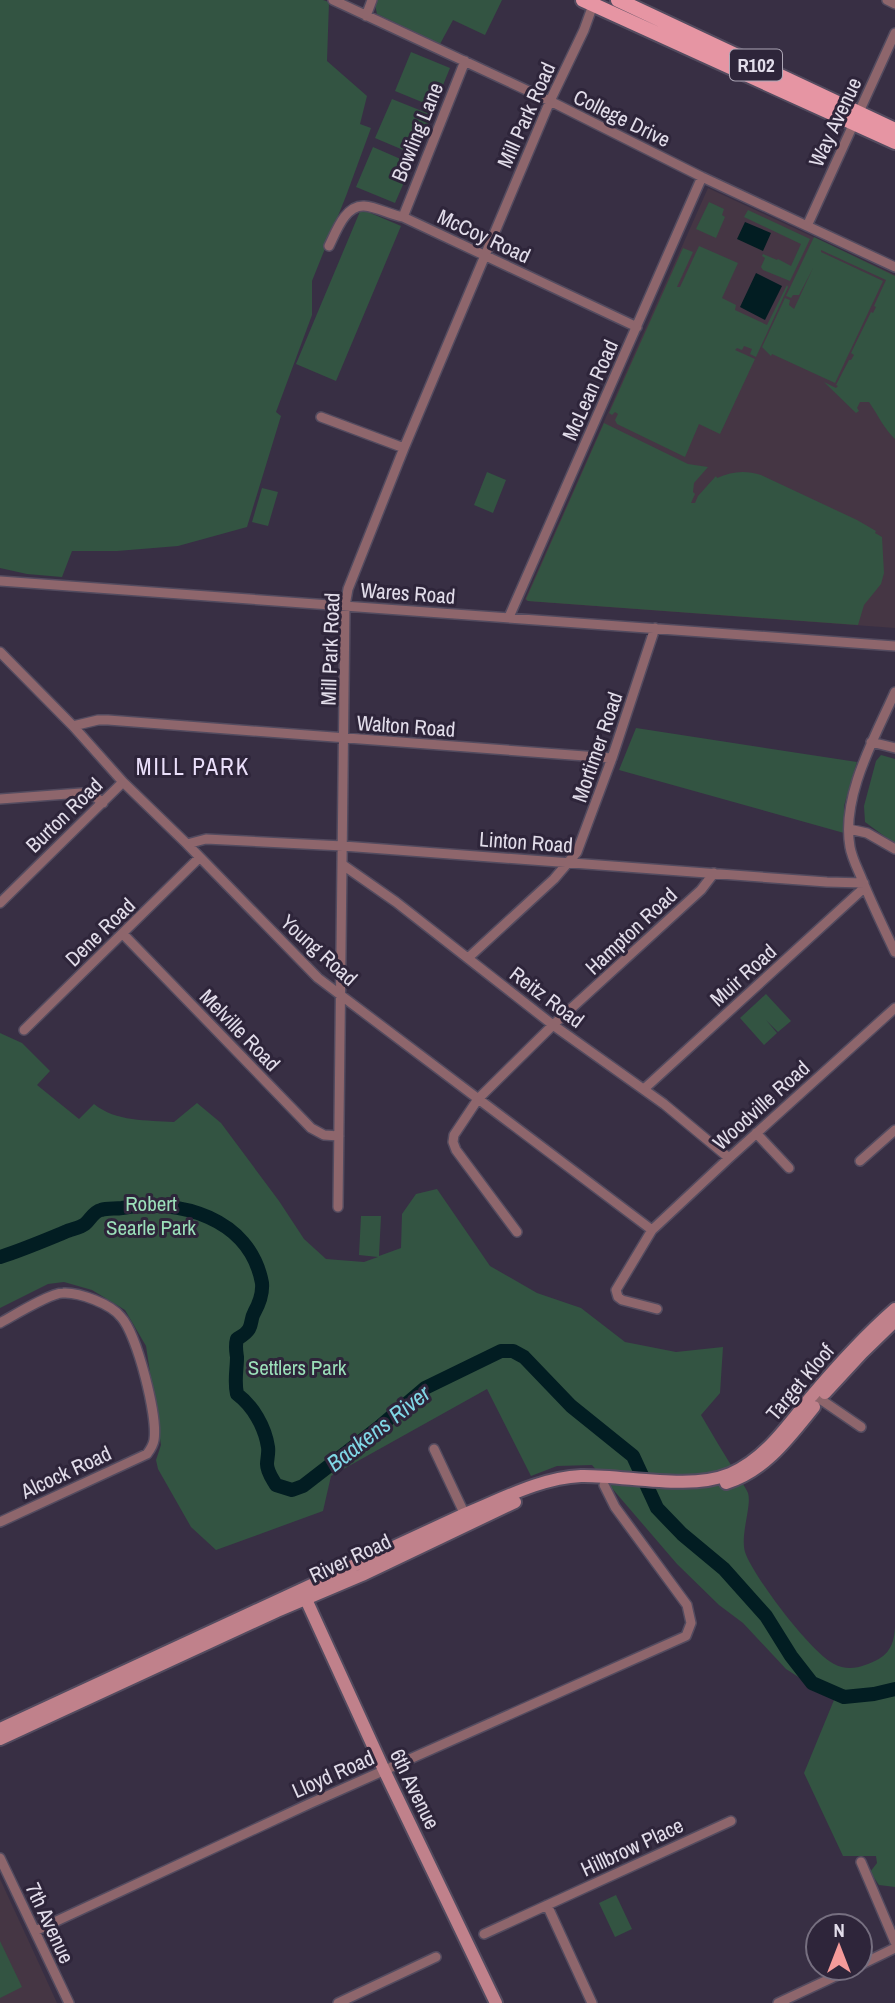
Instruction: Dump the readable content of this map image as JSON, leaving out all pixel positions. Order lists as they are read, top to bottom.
{
  "streets": {
    "main road": [
      "R102",
      "Target Kloof",
      "River Road",
      "6th Avenue"
    ],
    "street": [
      "Mill Park Road",
      "College Drive",
      "Way Avenue",
      "Bowling Lane",
      "McCoy Road",
      "McLean Road",
      "Wares Road",
      "Walton Road",
      "Mortimer Road",
      "Burton Road",
      "Linton Road",
      "Hampton Road",
      "Dene Road",
      "Young Road",
      "Muir Road",
      "Reitz Road",
      "Melville Road",
      "Woodville Road",
      "Alcock Road",
      "Lloyd Road",
      "Hillbrow Place",
      "7th Avenue"
    ]
  },
  "crossings": [
    ["R102", "Mill Park Road"],
    ["R102", "Way Avenue"],
    ["Mill Park Road", "College Drive"],
    ["Mill Park Road", "McCoy Road"],
    ["Mill Park Road", "Wares Road"],
    ["Mill Park Road", "Walton Road"],
    ["Mill Park Road", "Linton Road"],
    ["Mill Park Road", "Young Road"],
    ["Mill Park Road", "Reitz Road"],
    ["Mill Park Road", "Melville Road"],
    ["College Drive", "Way Avenue"],
    ["College Drive", "Bowling Lane"],
    ["College Drive", "McLean Road"],
    ["Bowling Lane", "McCoy Road"],
    ["McCoy Road", "McLean Road"],
    ["McLean Road", "Wares Road"],
    ["Wares Road", "Mortimer Road"],
    ["Walton Road", "Mortimer Road"],
    ["Walton Road", "Young Road"],
    ["Mortimer Road", "Linton Road"],
    ["Mortimer Road", "Reitz Road"],
    ["Burton Road", "Young Road"],
    ["Linton Road", "Hampton Road"],
    ["Linton Road", "Young Road"],
    ["Linton Road", "Muir Road"],
    ["Hampton Road", "Young Road"],
    ["Hampton Road", "Reitz Road"],
    ["Dene Road", "Young Road"],
    ["Dene Road", "Melville Road"],
    ["Young Road", "Woodville Road"],
    ["Muir Road", "Reitz Road"],
    ["Reitz Road", "Woodville Road"],
    ["Target Kloof", "River Road"],
    ["River Road", "Lloyd Road"],
    ["River Road", "6th Avenue"],
    ["Lloyd Road", "6th Avenue"],
    ["Lloyd Road", "7th Avenue"]
  ],
  "districts": ["MILL PARK"],
  "water": ["Baakens River"],
  "parks": ["Robert Searle Park", "Settlers Park"],
  "north": "top"
}
